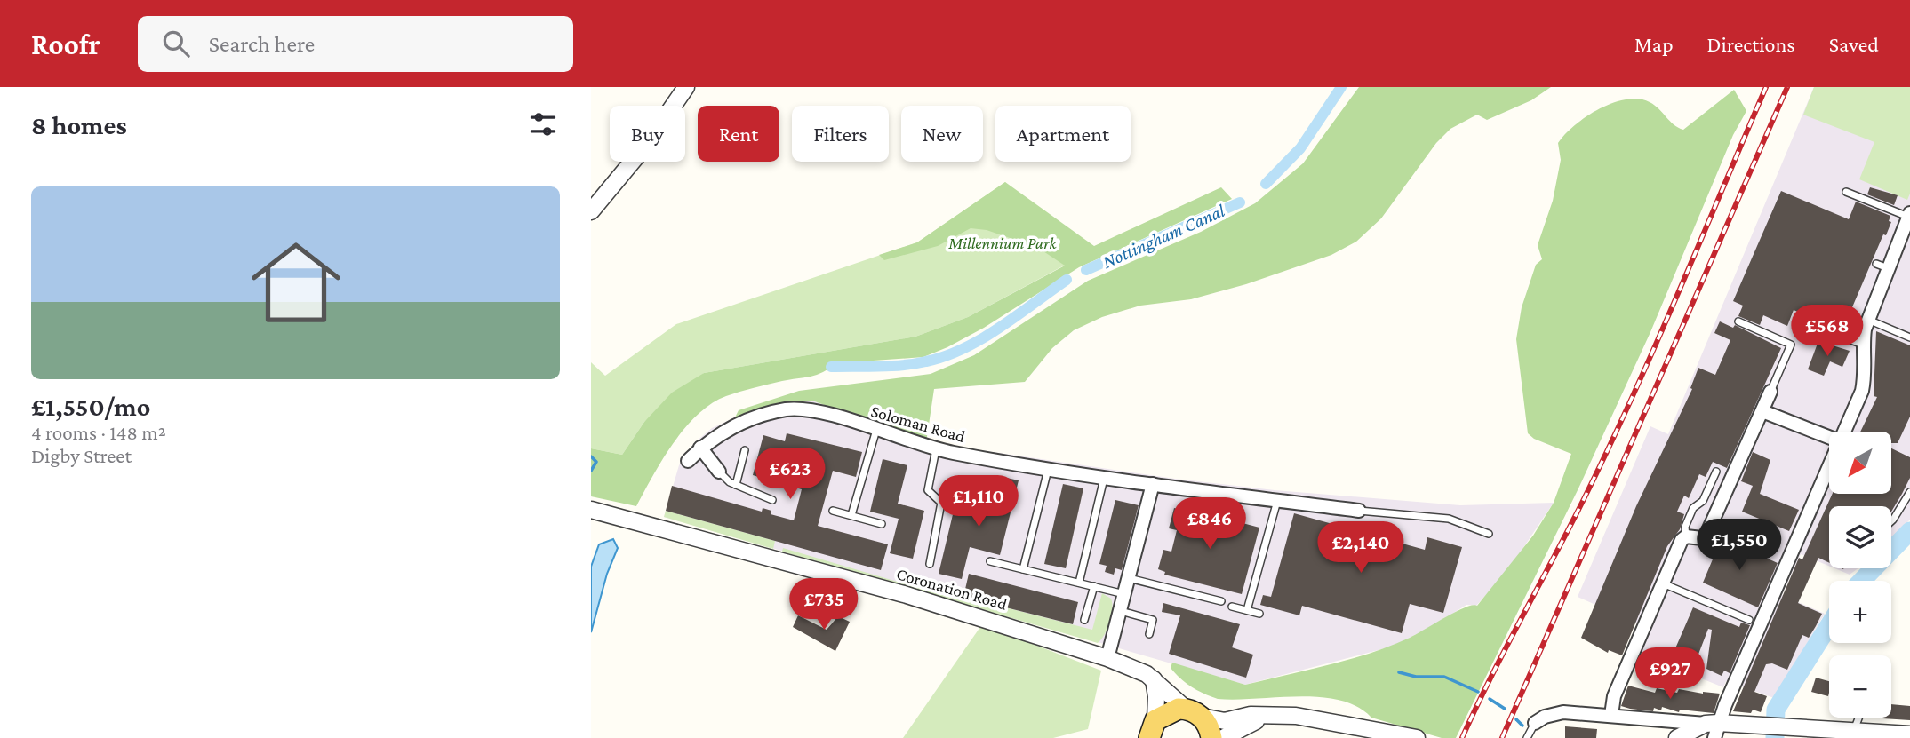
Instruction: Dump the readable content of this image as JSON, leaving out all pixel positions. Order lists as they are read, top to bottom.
{
  "streets": {
    "street": ["Soloman Road", "Coronation Road"]
  },
  "water": ["Nottingham Canal"],
  "parks": ["Millennium Park"],
  "north": "bottom left",
  "page": {
    "header": "Roofr",
    "search": "Search here",
    "nav": ["Map", "Directions", "Saved"],
    "heading": "8 homes",
    "chip": [
      "Buy",
      "Rent",
      "Filters",
      "New",
      "Apartment"
    ],
    "list": [
      {
        "name": "£1,550/mo",
        "note": "4 rooms · 148 m² · Digby Street"
      }
    ],
    "price": [
      "£568",
      "£623",
      "£1,110",
      "£846",
      "£1,550",
      "£2,140",
      "£735",
      "£927"
    ],
    "map_buttons": ["+", "−"]
  }
}
